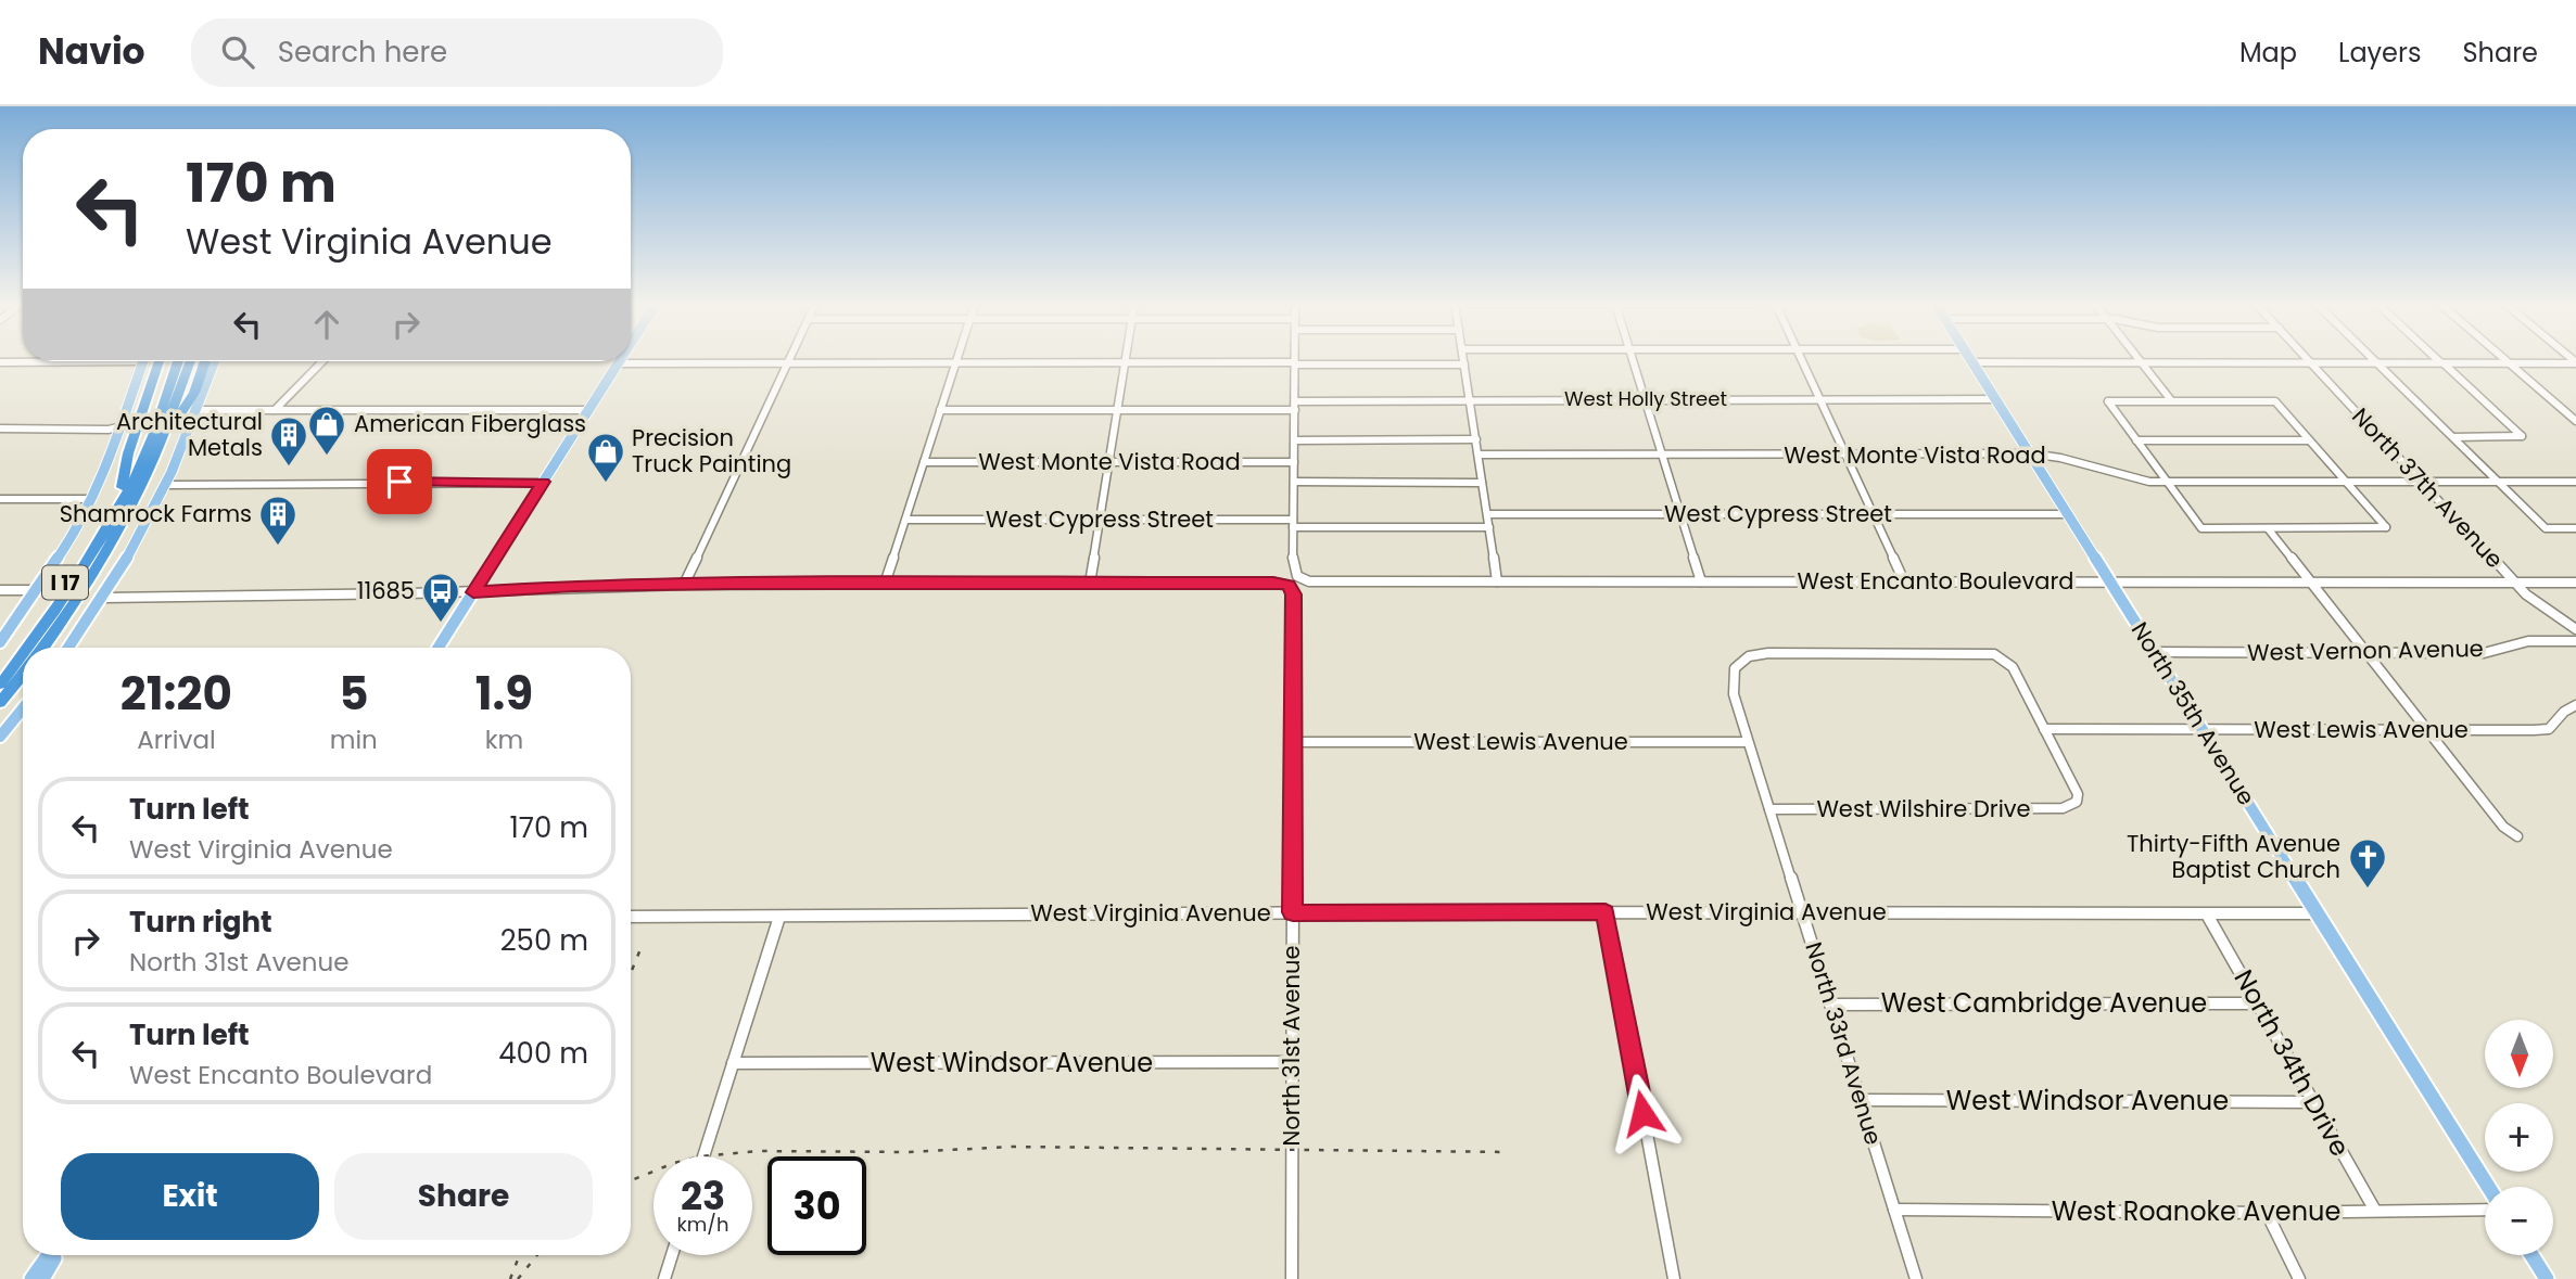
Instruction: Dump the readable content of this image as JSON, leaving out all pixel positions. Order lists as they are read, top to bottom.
{
  "streets": {
    "highway": ["I 17"],
    "main road": ["North 35th Avenue"],
    "street": [
      "West Holly Street",
      "West Monte Vista Road",
      "North 37th Avenue",
      "West Cypress Street",
      "West Encanto Boulevard",
      "West Vernon Avenue",
      "West Lewis Avenue",
      "West Wilshire Drive",
      "West Virginia Avenue",
      "West Cambridge Avenue",
      "North 33rd Avenue",
      "North 31st Avenue",
      "West Windsor Avenue",
      "North 34th Drive",
      "West Roanoke Avenue"
    ]
  },
  "crossings": [
    ["West Holly Street", "North 35th Avenue"],
    ["West Monte Vista Road", "North 37th Avenue"],
    ["West Monte Vista Road", "North 35th Avenue"],
    ["North 37th Avenue", "West Encanto Boulevard"],
    ["West Cypress Street", "West Encanto Boulevard"],
    ["West Cypress Street", "North 35th Avenue"],
    ["West Encanto Boulevard", "North 35th Avenue"],
    ["West Vernon Avenue", "North 35th Avenue"],
    ["North 35th Avenue", "West Lewis Avenue"],
    ["North 35th Avenue", "West Virginia Avenue"],
    ["West Lewis Avenue", "West Wilshire Drive"],
    ["West Lewis Avenue", "North 33rd Avenue"],
    ["West Lewis Avenue", "North 31st Avenue"],
    ["West Wilshire Drive", "North 33rd Avenue"],
    ["West Virginia Avenue", "North 33rd Avenue"],
    ["West Virginia Avenue", "North 31st Avenue"],
    ["West Virginia Avenue", "North 34th Drive"],
    ["West Cambridge Avenue", "North 33rd Avenue"],
    ["West Cambridge Avenue", "North 34th Drive"],
    ["North 33rd Avenue", "West Windsor Avenue"],
    ["North 33rd Avenue", "West Roanoke Avenue"],
    ["North 31st Avenue", "West Windsor Avenue"],
    ["West Windsor Avenue", "North 34th Drive"],
    ["North 34th Drive", "West Roanoke Avenue"]
  ],
  "places": {
    "shop": ["American Fiberglass", "Precision Truck Painting"],
    "building": ["Architectural Metals", "Shamrock Farms"],
    "bus stop": ["11685"],
    "church": ["Thirty-Fifth Avenue Baptist Church"]
  },
  "north": "bottom",
  "page": {
    "header": "Navio",
    "search": "Search here",
    "nav": ["Map", "Layers", "Share"],
    "turn": ["170 m", "West Virginia Avenue"],
    "eta": [
      "21:20",
      "Arrival",
      "5",
      "min",
      "1.9",
      "km"
    ],
    "list": [
      {
        "name": "Turn left",
        "note": "West Virginia Avenue",
        "value": "170 m"
      },
      {
        "name": "Turn right",
        "note": "North 31st Avenue",
        "value": "250 m"
      },
      {
        "name": "Turn left",
        "note": "West Encanto Boulevard",
        "value": "400 m"
      }
    ],
    "map_buttons": ["+", "−"],
    "buttons": ["Exit", "Share"],
    "speed": "23 km/h",
    "limit": "30"
  }
}
